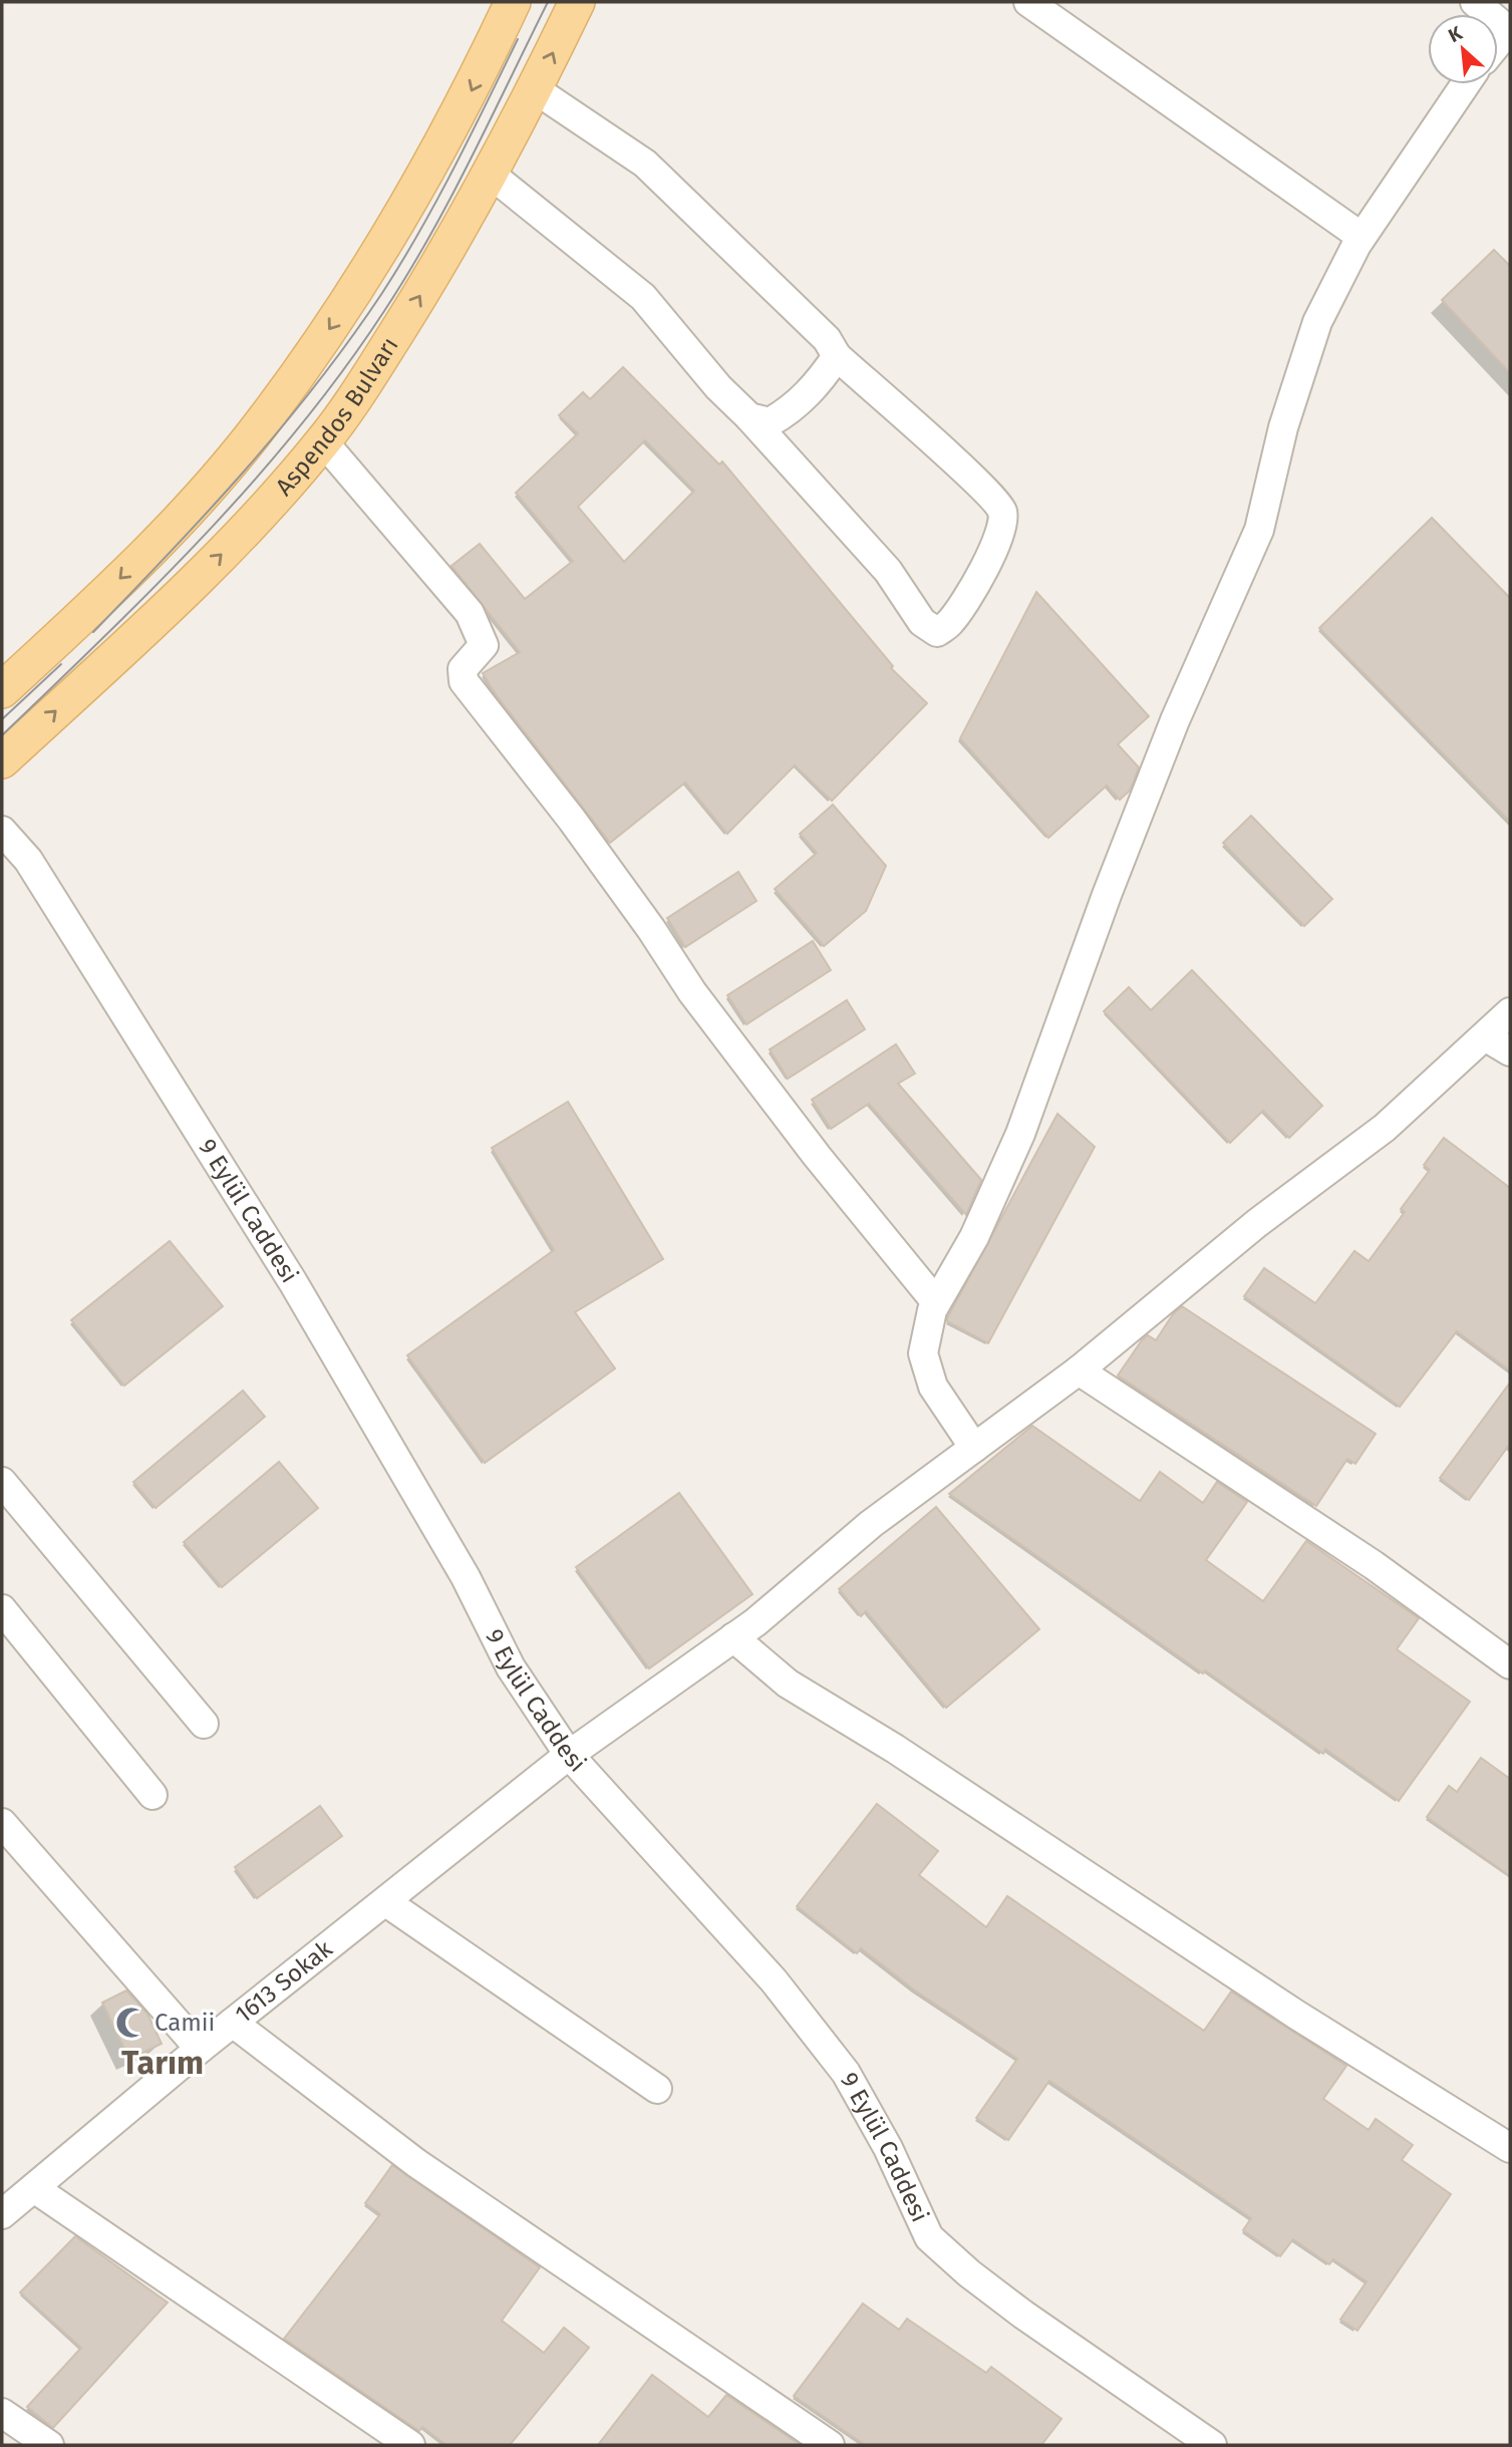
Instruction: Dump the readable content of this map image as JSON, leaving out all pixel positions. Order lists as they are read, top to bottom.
{
  "streets": {
    "main road": ["Aspendos Bulvarı"],
    "street": ["9 Eylül Caddesi", "1613 Sokak"]
  },
  "crossings": [
    ["9 Eylül Caddesi", "1613 Sokak"]
  ],
  "districts": ["Tarım"],
  "places": {
    "mosque": ["Camii"]
  },
  "north": "top left"
}
